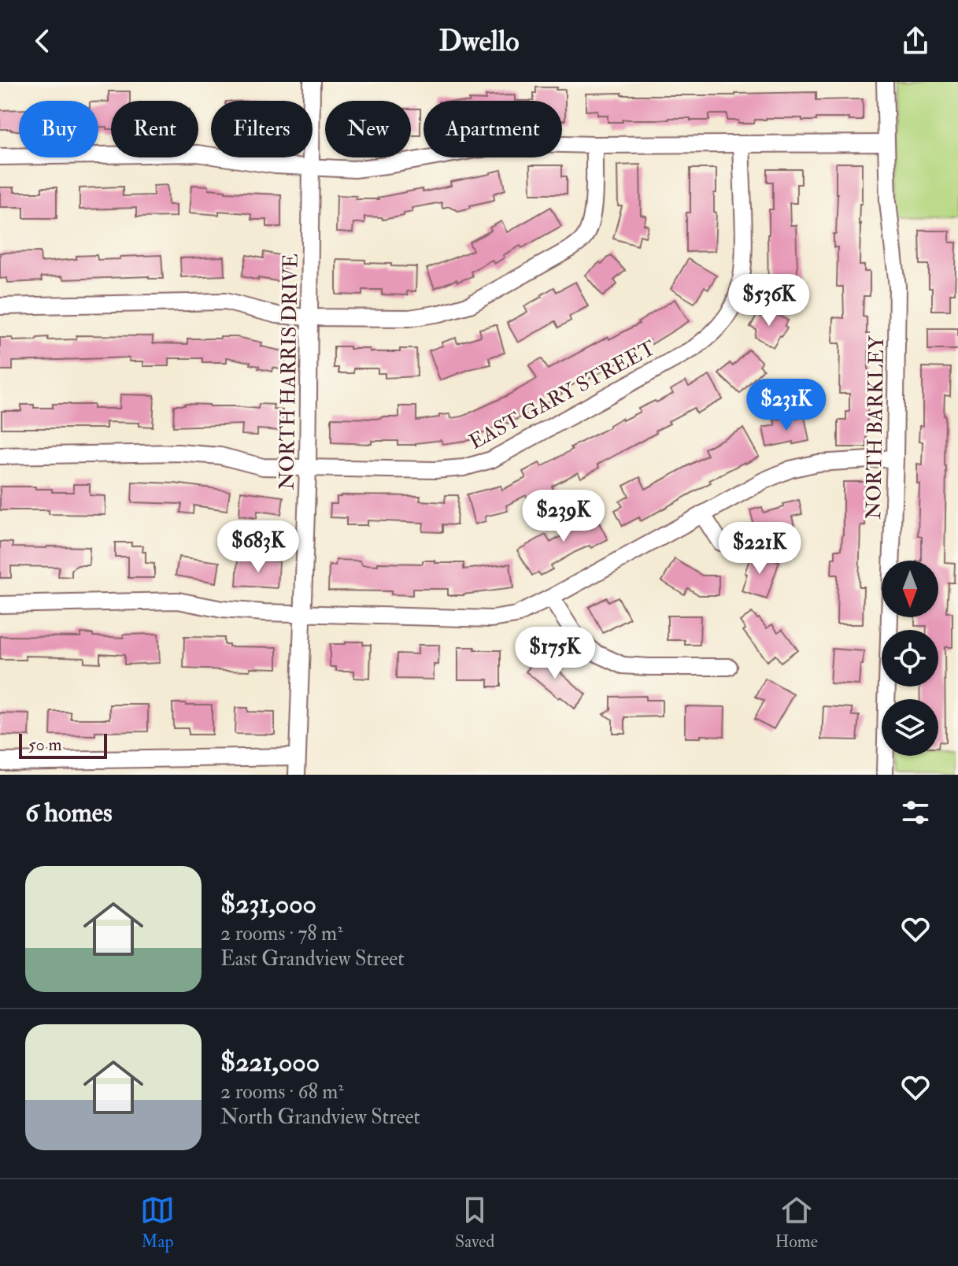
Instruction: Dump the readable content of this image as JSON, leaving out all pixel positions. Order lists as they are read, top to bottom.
{
  "streets": {
    "street": ["NORTH HARRIS DRIVE", "EAST GARY STREET", "NORTH BARKLEY"]
  },
  "crossings": [
    ["NORTH HARRIS DRIVE", "EAST GARY STREET"]
  ],
  "scale_bar": "50 m",
  "north": "bottom",
  "page": {
    "header": "Dwello",
    "chip": [
      "Buy",
      "Rent",
      "Filters",
      "New",
      "Apartment"
    ],
    "price": [
      "$536K",
      "$231K",
      "$239K",
      "$683K",
      "$221K",
      "$175K"
    ],
    "scale": "50 m",
    "heading": "6 homes",
    "list": [
      {
        "name": "$231,000",
        "note": "2 rooms · 78 m² · East Grandview Street"
      },
      {
        "name": "$221,000",
        "note": "2 rooms · 68 m² · North Grandview Street"
      }
    ],
    "tabs": ["Map", "Saved", "Home"]
  }
}
